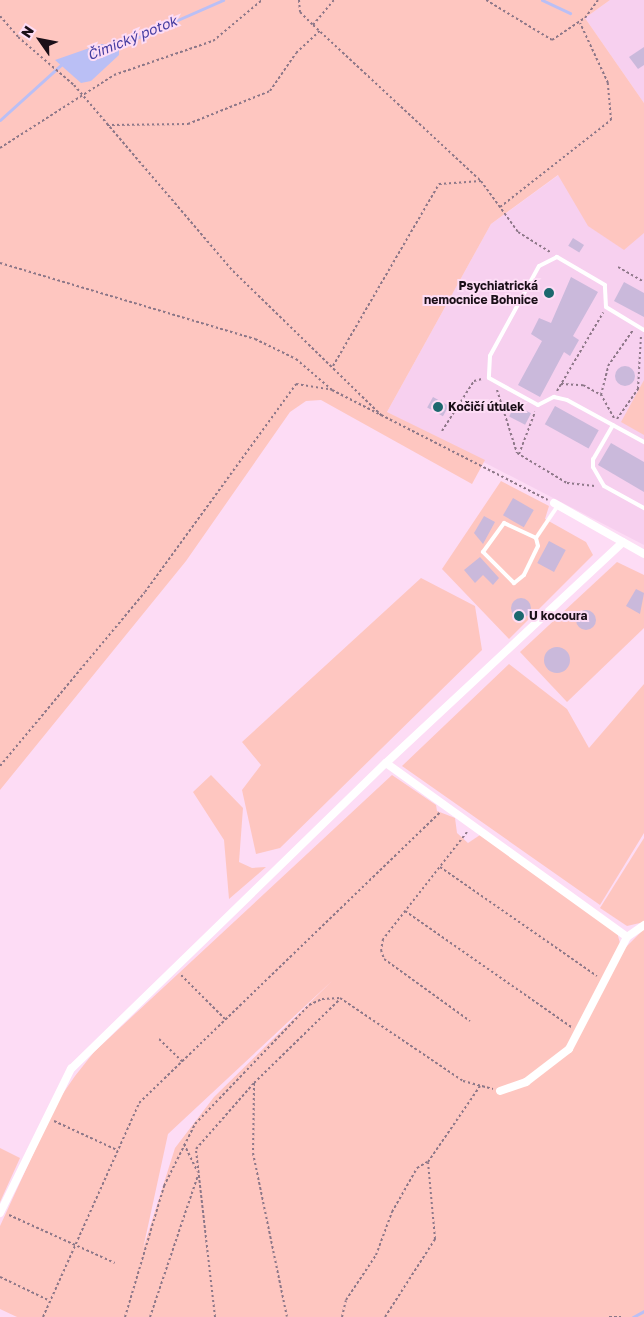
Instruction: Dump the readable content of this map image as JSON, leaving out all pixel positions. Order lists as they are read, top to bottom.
{
  "water": ["Čimický potok"],
  "places": ["Psychiatrická nemocnice Bohnice", "Kočičí útulek", "U kocoura"],
  "north": "top left"
}
